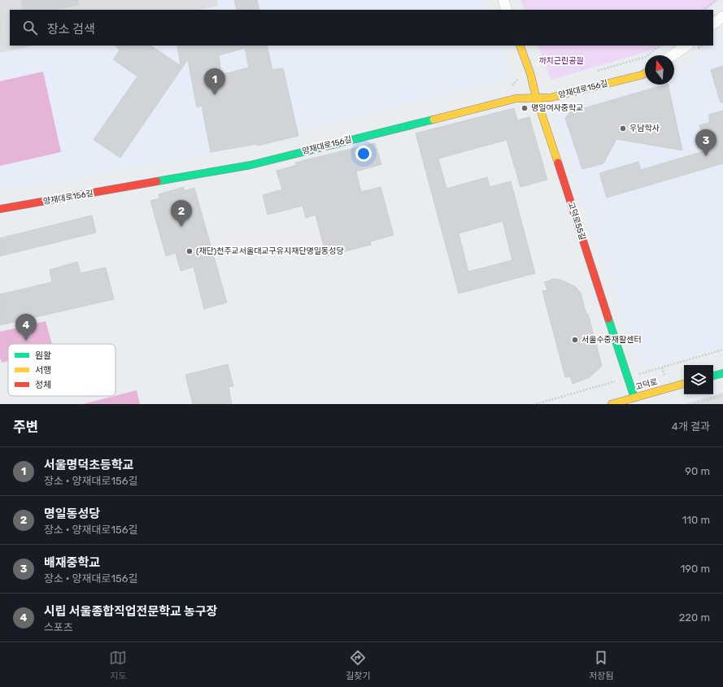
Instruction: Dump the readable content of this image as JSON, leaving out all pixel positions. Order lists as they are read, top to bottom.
{
  "streets": {
    "street": ["양재대로156길", "고덕로55길", "고덕로"]
  },
  "crossings": [
    ["양재대로156길", "고덕로55길"],
    ["고덕로55길", "고덕로"]
  ],
  "parks": ["까치근린공원"],
  "places": [
    "명일여자중학교",
    "우남학사",
    "(재단)천주교서울대교구유지재단명일동성당",
    "서울수중재활센터"
  ],
  "legend": ["원활", "서행", "정체"],
  "north": "top",
  "page": {
    "search": "장소 검색",
    "pins": [
      "1",
      "3",
      "2",
      "4"
    ],
    "heading": ["주변", "4개 결과"],
    "list": [
      {
        "mark": "1",
        "name": "서울명덕초등학교",
        "note": "장소 · 양재대로156길",
        "value": "90 m"
      },
      {
        "mark": "2",
        "name": "명일동성당",
        "note": "장소 · 양재대로156길",
        "value": "110 m"
      },
      {
        "mark": "3",
        "name": "배재중학교",
        "note": "장소 · 양재대로156길",
        "value": "190 m"
      },
      {
        "mark": "4",
        "name": "시립 서울종합직업전문학교 농구장",
        "note": "스포츠",
        "value": "220 m"
      }
    ],
    "nav": ["지도", "길찾기", "저장됨"]
  }
}
